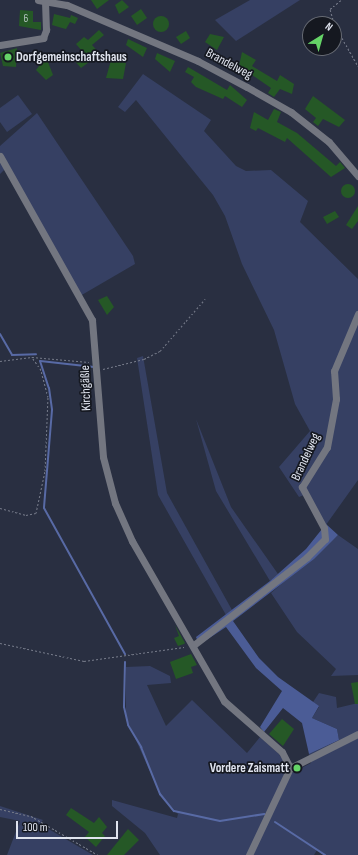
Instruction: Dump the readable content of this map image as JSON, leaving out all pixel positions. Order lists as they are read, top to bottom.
{
  "streets": {
    "street": ["Brandelweg", "Kirchgäßle"]
  },
  "crossings": [
    ["Brandelweg", "Kirchgäßle"]
  ],
  "places": ["Dorfgemeinschaftshaus", "Vordere Zaismatt"],
  "house_numbers": ["6"],
  "scale_bar": "100 m",
  "north": "top right"
}
